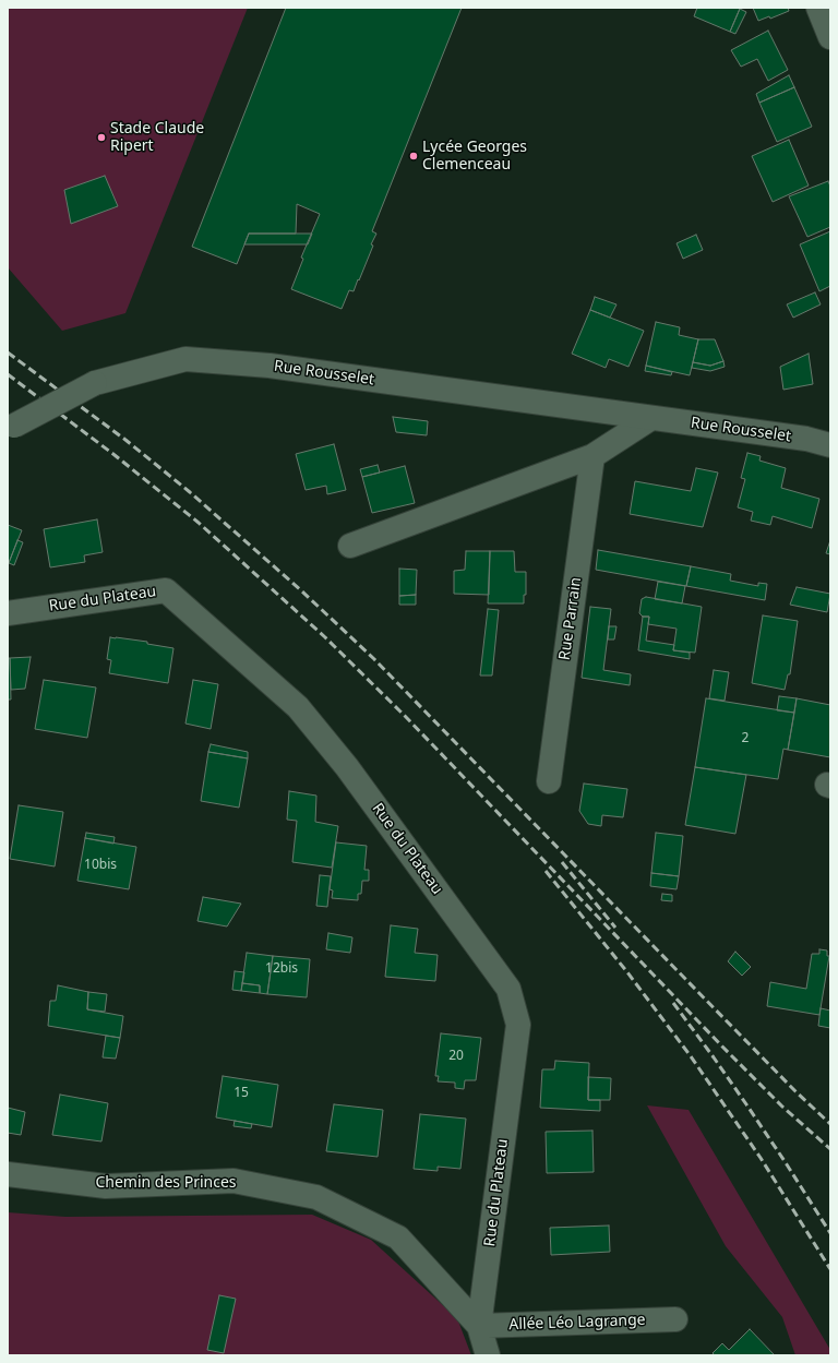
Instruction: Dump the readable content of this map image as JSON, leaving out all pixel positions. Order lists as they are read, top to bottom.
{
  "streets": {
    "street": [
      "Rue Rousselet",
      "Rue du Plateau",
      "Rue Parrain",
      "Chemin des Princes",
      "Allée Léo Lagrange"
    ]
  },
  "crossings": [
    ["Rue du Plateau", "Chemin des Princes"],
    ["Rue du Plateau", "Allée Léo Lagrange"],
    ["Chemin des Princes", "Allée Léo Lagrange"]
  ],
  "places": ["Stade Claude Ripert", "Lycée Georges Clemenceau"],
  "house_numbers": [
    "2",
    "10bis",
    "12bis",
    "20",
    "15"
  ]
}
